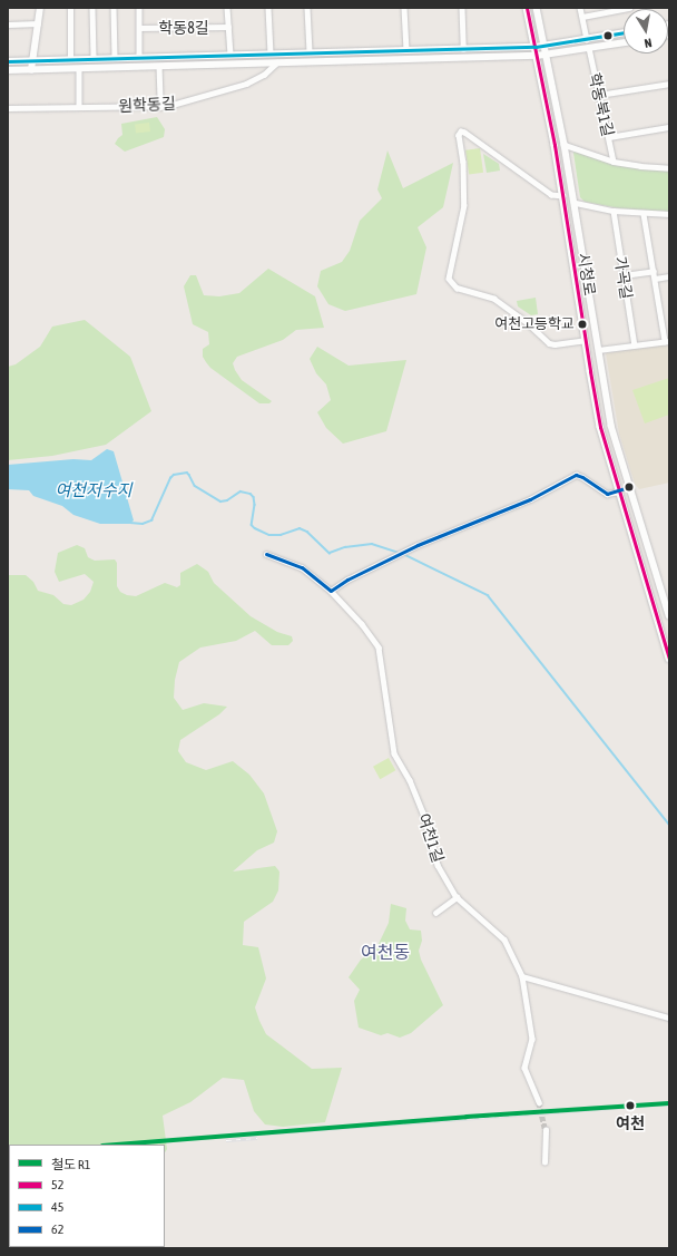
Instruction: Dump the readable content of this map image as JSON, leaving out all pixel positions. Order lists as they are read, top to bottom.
{
  "streets": {
    "street": [
      "학동8길",
      "원학동길",
      "학동북1길",
      "시청로",
      "가곡길",
      "여천1길"
    ]
  },
  "crossings": [
    ["시청로", "가곡길"]
  ],
  "districts": ["여천동"],
  "water": ["여천저수지"],
  "places": ["여천고등학교", "여천"],
  "lines": [
    "transit line 52",
    "transit line 45",
    "transit line 62",
    "rail line R1"
  ],
  "legend": [
    "철도 R1",
    "52",
    "45",
    "62"
  ],
  "north": "bottom"
}
